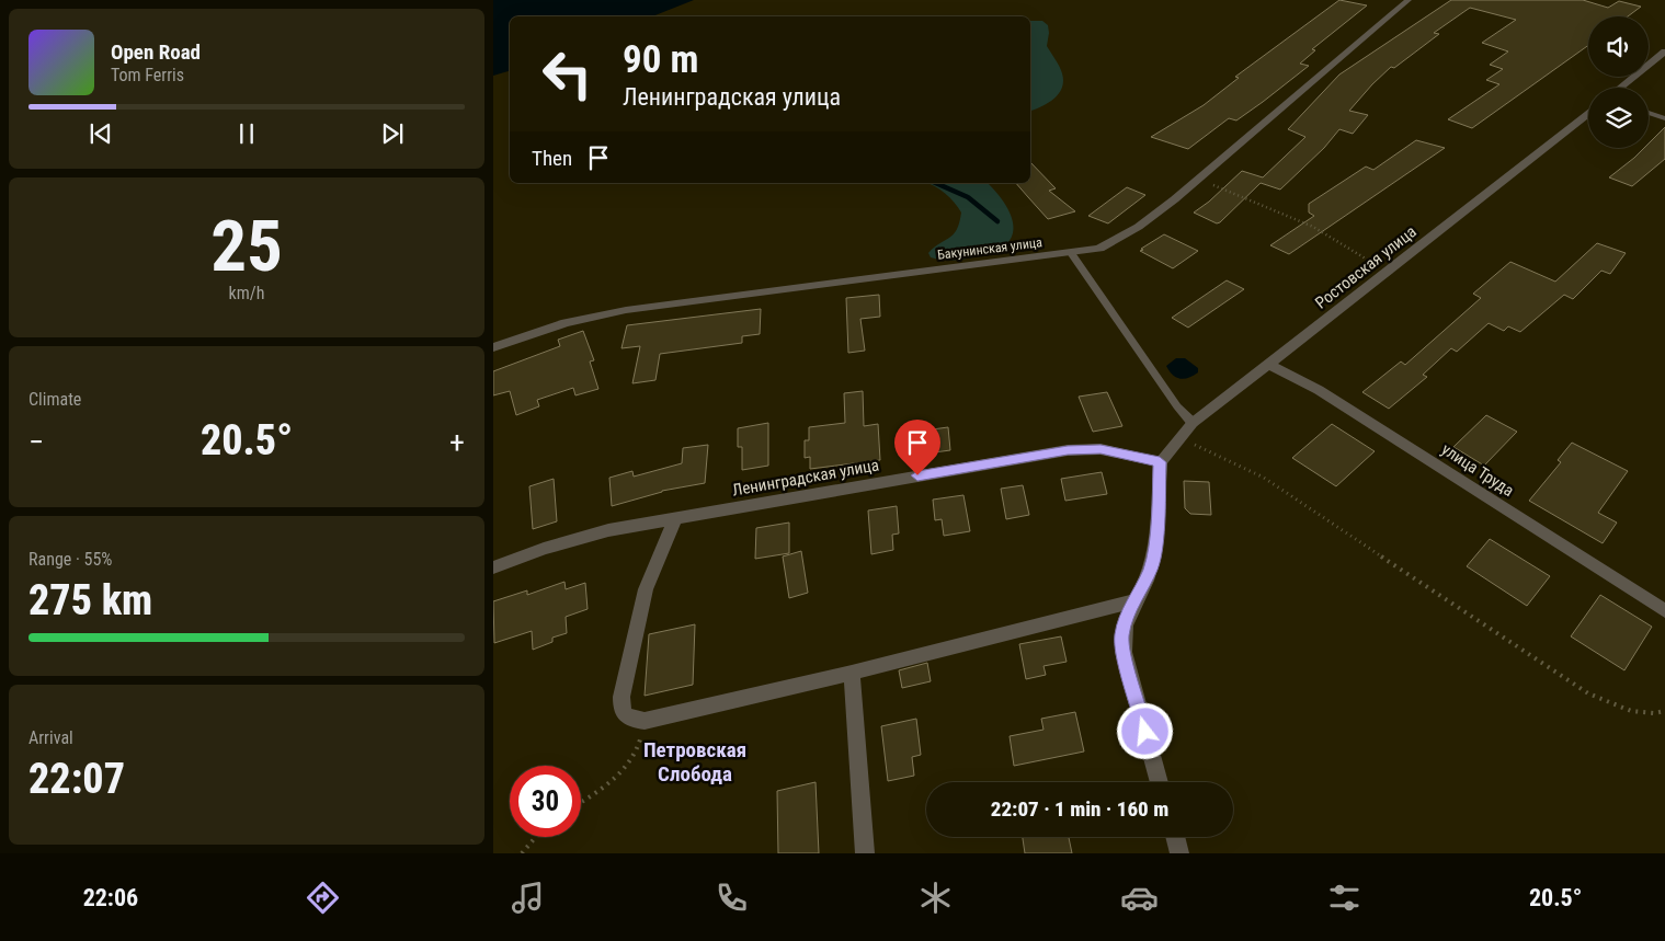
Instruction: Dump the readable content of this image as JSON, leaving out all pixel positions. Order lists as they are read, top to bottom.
{
  "streets": {
    "street": [
      "Бакунинская улица",
      "Ростовская улица",
      "улица Труда",
      "Ленинградская улица"
    ]
  },
  "crossings": [
    ["Ростовская улица", "улица Труда"],
    ["Ростовская улица", "Ленинградская улица"]
  ],
  "districts": ["Петровская Слобода"],
  "page": {
    "turn": ["90 m", "Ленинградская улица"],
    "song": ["Open Road", "Tom Ferris"],
    "then": "Then",
    "tile": [
      ["25", "km/h"],
      "Climate",
      ["Range · 55%", "275 km"],
      ["Arrival", "22:07"]
    ],
    "heat": ["−", "20.5°", "+"],
    "limit": "30",
    "trip": "22:07 · 1 min · 160 m",
    "tabs": ["22:06", "20.5°"]
  }
}
